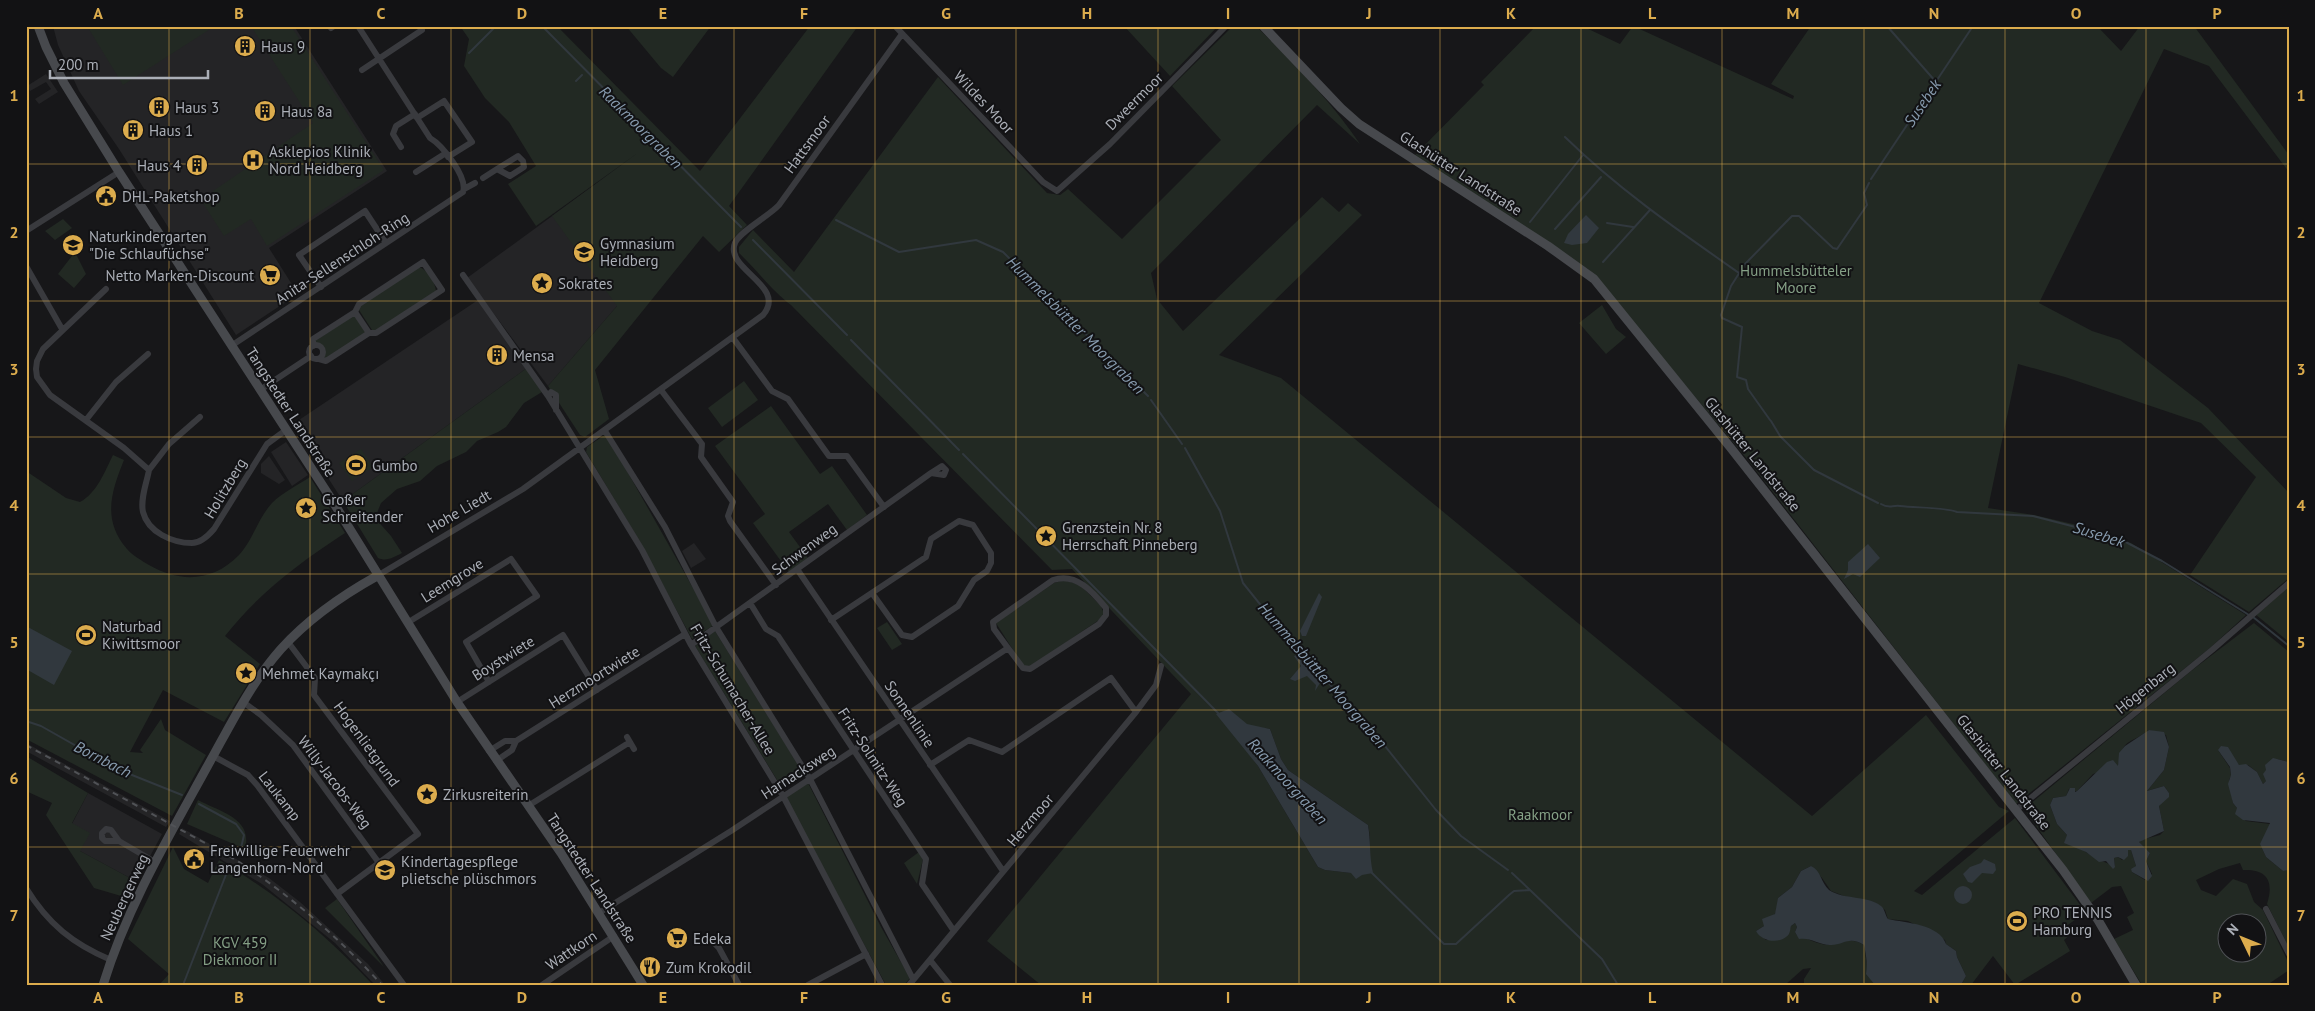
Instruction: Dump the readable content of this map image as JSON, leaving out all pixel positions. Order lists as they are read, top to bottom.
{
  "streets": {
    "street": [
      "Dweermoor",
      "Wildes Moor",
      "Hattsmoor",
      "Glashütter Landstraße",
      "Anita-Sellenschloh-Ring",
      "Tangstedter Landstraße",
      "Holitzberg",
      "Hohe Liedt",
      "Schwenweg",
      "Leemgrove",
      "Boystwiete",
      "Herzmoortwiete",
      "Högenbarg",
      "Fritz-Schumacher-Allee",
      "Sonnenlinie",
      "Hogenlietgrund",
      "Fritz-Solmitz-Weg",
      "Harnacksweg",
      "Willy-Jacobs-Weg",
      "Laukamp",
      "Herzmoor",
      "Neubergerweg",
      "Wattkorn"
    ]
  },
  "crossings": [
    ["Dweermoor", "Wildes Moor"],
    ["Wildes Moor", "Hattsmoor"],
    ["Hattsmoor", "Hohe Liedt"],
    ["Glashütter Landstraße", "Högenbarg"],
    ["Anita-Sellenschloh-Ring", "Tangstedter Landstraße"],
    ["Tangstedter Landstraße", "Holitzberg"],
    ["Tangstedter Landstraße", "Hohe Liedt"],
    ["Tangstedter Landstraße", "Leemgrove"],
    ["Tangstedter Landstraße", "Boystwiete"],
    ["Tangstedter Landstraße", "Herzmoortwiete"],
    ["Tangstedter Landstraße", "Harnacksweg"],
    ["Tangstedter Landstraße", "Wattkorn"],
    ["Hohe Liedt", "Fritz-Schumacher-Allee"],
    ["Hohe Liedt", "Hogenlietgrund"],
    ["Hohe Liedt", "Willy-Jacobs-Weg"],
    ["Hohe Liedt", "Laukamp"],
    ["Hohe Liedt", "Neubergerweg"],
    ["Schwenweg", "Fritz-Schumacher-Allee"],
    ["Schwenweg", "Sonnenlinie"],
    ["Schwenweg", "Fritz-Solmitz-Weg"],
    ["Leemgrove", "Boystwiete"],
    ["Boystwiete", "Herzmoortwiete"],
    ["Herzmoortwiete", "Fritz-Schumacher-Allee"],
    ["Fritz-Schumacher-Allee", "Harnacksweg"],
    ["Fritz-Schumacher-Allee", "Herzmoor"],
    ["Sonnenlinie", "Harnacksweg"],
    ["Sonnenlinie", "Herzmoor"],
    ["Hogenlietgrund", "Willy-Jacobs-Weg"],
    ["Fritz-Solmitz-Weg", "Harnacksweg"],
    ["Fritz-Solmitz-Weg", "Herzmoor"]
  ],
  "water": [
    "Susebek",
    "Raakmoorgraben",
    "Hummelsbüttler Moorgraben",
    "Bornbach"
  ],
  "parks": ["Hummelsbütteler Moore", "Raakmoor", "KGV 459 Diekmoor II"],
  "places": {
    "building": [
      "Haus 9",
      "Haus 3",
      "Haus 8a",
      "Haus 1",
      "Haus 4",
      "Mensa"
    ],
    "hospital": ["Asklepios Klinik Nord Heidberg"],
    "public building": ["DHL-Paketshop", "Freiwillige Feuerwehr Langenhorn-Nord"],
    "school or university": ["Naturkindergarten \"Die Schlaufüchse\"", "Gymnasium Heidberg", "Kindertagespflege plietsche plüschmors"],
    "supermarket": ["Netto Marken-Discount", "Edeka"],
    "place": [
      "Sokrates",
      "Großer Schreitender",
      "Grenzstein Nr. 8 Herrschaft Pinneberg",
      "Mehmet Kaymakçı",
      "Zirkusreiterin"
    ],
    "sports": ["Gumbo", "Naturbad Kiwittsmoor", "PRO TENNIS Hamburg"],
    "restaurant": ["Zum Krokodil"]
  },
  "scale_bar": "200 m",
  "north": "top left",
  "grid": {
    "columns": [
      "A",
      "B",
      "C",
      "D",
      "E",
      "F",
      "G",
      "H",
      "I",
      "J",
      "K",
      "L",
      "M",
      "N",
      "O",
      "P"
    ],
    "rows": [
      "1",
      "2",
      "3",
      "4",
      "5",
      "6",
      "7"
    ]
  }
}
